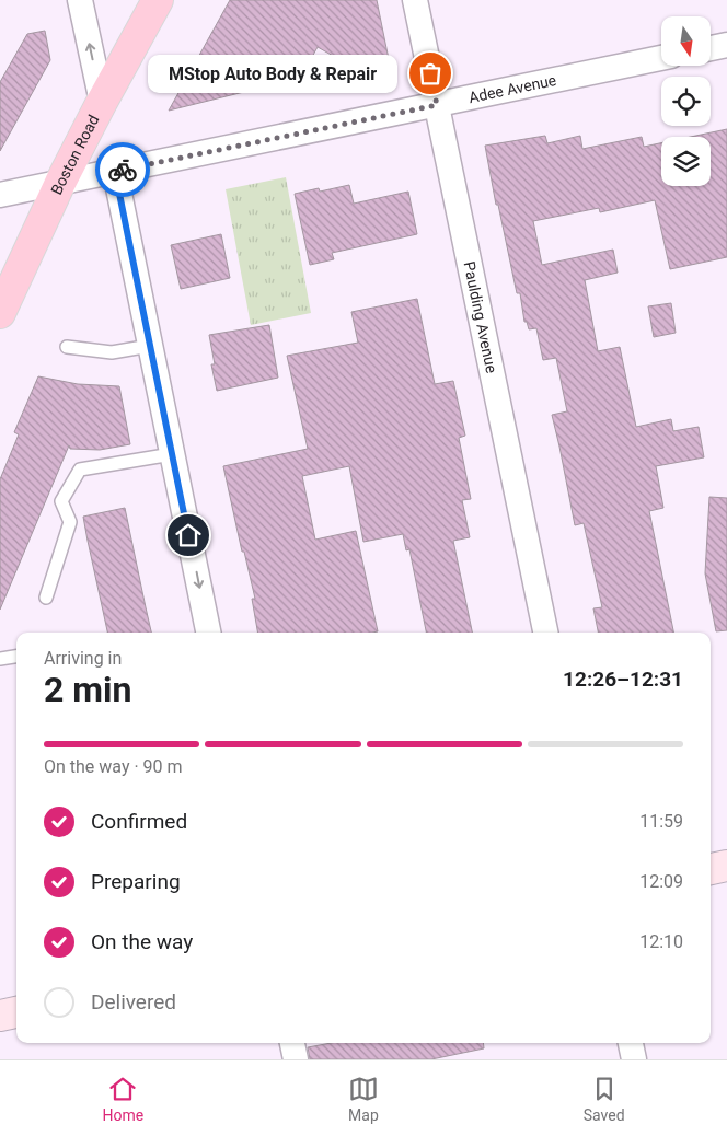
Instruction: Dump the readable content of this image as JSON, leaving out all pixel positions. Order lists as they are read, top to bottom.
{
  "streets": {
    "main road": ["Boston Road"],
    "street": ["Adee Avenue", "Paulding Avenue"]
  },
  "crossings": [
    ["Adee Avenue", "Boston Road"],
    ["Adee Avenue", "Paulding Avenue"]
  ],
  "places": ["MStop Auto Body & Repair"],
  "north": "bottom",
  "page": {
    "bubble": "MStop Auto Body & Repair",
    "heading": ["2 min", "Arriving in", "12:26–12:31"],
    "bar": "On the way · 90 m",
    "list": [
      ["Confirmed", "11:59"],
      ["Preparing", "12:09"],
      ["On the way", "12:10"],
      "Delivered"
    ],
    "tabs": ["Home", "Map", "Saved"]
  }
}
